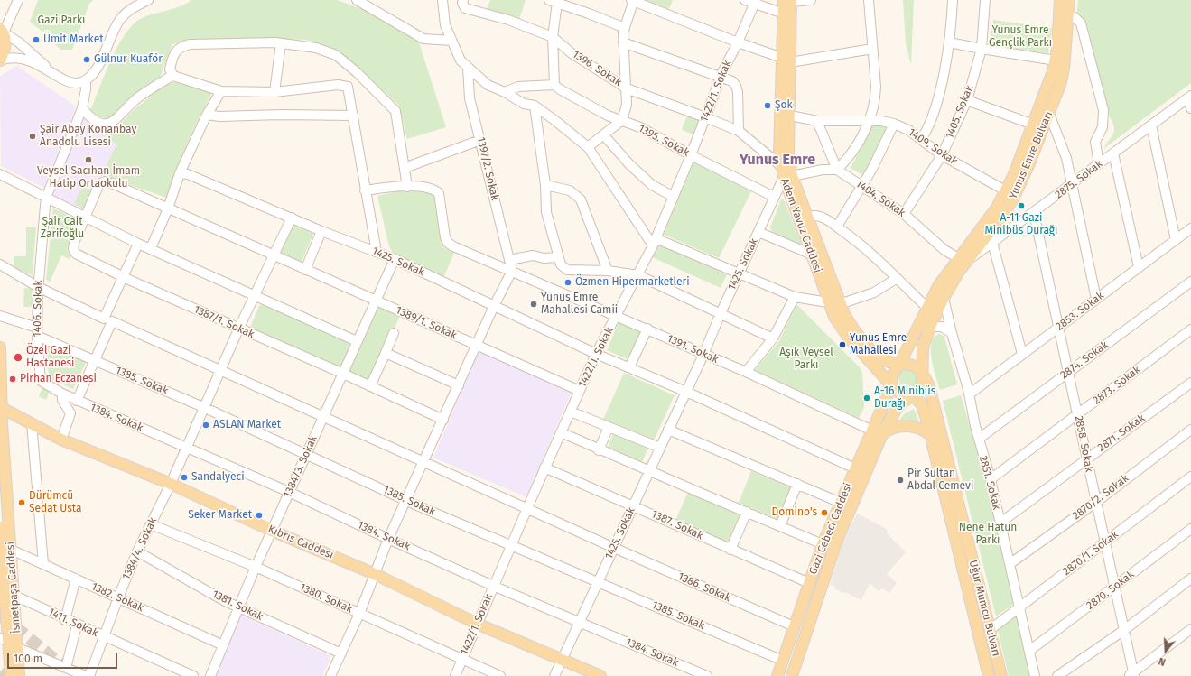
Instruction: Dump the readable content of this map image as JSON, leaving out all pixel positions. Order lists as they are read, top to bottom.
{
  "streets": {
    "main road": [
      "Yunus Emre Bulvarı",
      "Adem Yavuz Caddesi",
      "Gazi Cebeci Caddesi",
      "Kıbrıs Caddesi",
      "İsmetpaşa Caddesi",
      "Uğur Mumcu Bulvarı"
    ],
    "street": [
      "1396. Sokak",
      "1422/1. Sokak",
      "1405. Sokak",
      "1395. Sokak",
      "1409. Sokak",
      "1397/2. Sokak",
      "2875. Sokak",
      "1404. Sokak",
      "1425. Sokak",
      "1406. Sokak",
      "2853. Sokak",
      "1387/1. Sokak",
      "1389/1. Sokak",
      "1391. Sokak",
      "2874. Sokak",
      "1385. Sokak",
      "2873. Sokak",
      "1384. Sokak",
      "2871. Sokak",
      "2858. Sokak",
      "1384/3. Sokak",
      "2851. Sokak",
      "2870/2. Sokak",
      "1387. Sokak",
      "1384/4. Sokak",
      "2870/1. Sokak",
      "1386. Sokak",
      "2870. Sokak",
      "1382. Sokak",
      "1380. Sokak",
      "1381. Sokak",
      "1411. Sokak"
    ]
  },
  "crossings": [
    ["1396. Sokak", "1422/1. Sokak"],
    ["1396. Sokak", "Adem Yavuz Caddesi"],
    ["1422/1. Sokak", "1395. Sokak"],
    ["1422/1. Sokak", "1425. Sokak"],
    ["1422/1. Sokak", "1389/1. Sokak"],
    ["1422/1. Sokak", "1391. Sokak"],
    ["1422/1. Sokak", "1385. Sokak"],
    ["1422/1. Sokak", "1384. Sokak"],
    ["1422/1. Sokak", "1387. Sokak"],
    ["1422/1. Sokak", "Kıbrıs Caddesi"],
    ["1422/1. Sokak", "1386. Sokak"],
    ["1422/1. Sokak", "1380. Sokak"],
    ["1405. Sokak", "1409. Sokak"],
    ["1405. Sokak", "1404. Sokak"],
    ["1395. Sokak", "1425. Sokak"],
    ["1409. Sokak", "Yunus Emre Bulvarı"],
    ["1409. Sokak", "Adem Yavuz Caddesi"],
    ["Yunus Emre Bulvarı", "2875. Sokak"],
    ["Yunus Emre Bulvarı", "1404. Sokak"],
    ["Yunus Emre Bulvarı", "Adem Yavuz Caddesi"],
    ["Yunus Emre Bulvarı", "2851. Sokak"],
    ["Yunus Emre Bulvarı", "Gazi Cebeci Caddesi"],
    ["Yunus Emre Bulvarı", "Uğur Mumcu Bulvarı"],
    ["1397/2. Sokak", "1391. Sokak"],
    ["2875. Sokak", "2858. Sokak"],
    ["Adem Yavuz Caddesi", "1425. Sokak"],
    ["Adem Yavuz Caddesi", "Gazi Cebeci Caddesi"],
    ["Adem Yavuz Caddesi", "Uğur Mumcu Bulvarı"],
    ["1425. Sokak", "1391. Sokak"],
    ["1425. Sokak", "1385. Sokak"],
    ["1425. Sokak", "1384. Sokak"],
    ["1425. Sokak", "1384/3. Sokak"],
    ["1425. Sokak", "1387. Sokak"],
    ["1425. Sokak", "Gazi Cebeci Caddesi"],
    ["1425. Sokak", "Kıbrıs Caddesi"],
    ["1425. Sokak", "1384/4. Sokak"],
    ["1425. Sokak", "1386. Sokak"],
    ["1406. Sokak", "1385. Sokak"],
    ["1406. Sokak", "1384. Sokak"],
    ["1406. Sokak", "1386. Sokak"],
    ["2853. Sokak", "2858. Sokak"],
    ["2853. Sokak", "2851. Sokak"],
    ["1387/1. Sokak", "1389/1. Sokak"],
    ["1387/1. Sokak", "1384/3. Sokak"],
    ["1387/1. Sokak", "1384/4. Sokak"],
    ["1389/1. Sokak", "1384/3. Sokak"],
    ["1389/1. Sokak", "1384/4. Sokak"],
    ["1391. Sokak", "Gazi Cebeci Caddesi"],
    ["2874. Sokak", "2858. Sokak"],
    ["2874. Sokak", "2851. Sokak"],
    ["1385. Sokak", "1384/3. Sokak"],
    ["1385. Sokak", "Gazi Cebeci Caddesi"],
    ["1385. Sokak", "1384/4. Sokak"],
    ["2873. Sokak", "2858. Sokak"],
    ["2873. Sokak", "2851. Sokak"],
    ["1384. Sokak", "1384/3. Sokak"],
    ["1384. Sokak", "1384/4. Sokak"],
    ["2871. Sokak", "2858. Sokak"],
    ["2871. Sokak", "2851. Sokak"],
    ["2858. Sokak", "2870/2. Sokak"],
    ["2858. Sokak", "2870/1. Sokak"],
    ["2858. Sokak", "2870. Sokak"],
    ["1384/3. Sokak", "Kıbrıs Caddesi"],
    ["1384/3. Sokak", "1386. Sokak"],
    ["1384/3. Sokak", "1382. Sokak"],
    ["1384/3. Sokak", "1380. Sokak"],
    ["1384/3. Sokak", "1381. Sokak"],
    ["2851. Sokak", "2870/2. Sokak"],
    ["2851. Sokak", "2870/1. Sokak"],
    ["2851. Sokak", "2870. Sokak"],
    ["1387. Sokak", "Gazi Cebeci Caddesi"],
    ["Gazi Cebeci Caddesi", "1386. Sokak"],
    ["Gazi Cebeci Caddesi", "Uğur Mumcu Bulvarı"],
    ["Kıbrıs Caddesi", "1384/4. Sokak"],
    ["Kıbrıs Caddesi", "İsmetpaşa Caddesi"],
    ["1384/4. Sokak", "1386. Sokak"],
    ["1384/4. Sokak", "1382. Sokak"],
    ["1384/4. Sokak", "1380. Sokak"],
    ["1384/4. Sokak", "1381. Sokak"],
    ["1384/4. Sokak", "1411. Sokak"],
    ["2870/1. Sokak", "Uğur Mumcu Bulvarı"],
    ["İsmetpaşa Caddesi", "1382. Sokak"],
    ["İsmetpaşa Caddesi", "1411. Sokak"]
  ],
  "districts": ["Yunus Emre"],
  "parks": [
    "Gazi Parkı",
    "Yunus Emre Gençlik Parkı",
    "Şair Cait Zarifoğlu",
    "Aşık Veysel Parkı",
    "Nene Hatun Parkı"
  ],
  "places": [
    "Ümit Market",
    "Gülnur Kuaför",
    "Şok",
    "Şair Abay Konanbay Anadolu Lisesi",
    "Veysel Sacıhan İmam Hatip Ortaokulu",
    "A-11 Gazi Minibüs Durağı",
    "Özmen Hipermarketleri",
    "Yunus Emre Mahallesi Camii",
    "Yunus Emre Mahallesi",
    "Özel Gazi Hastanesi",
    "Pirhan Eczanesi",
    "A-16 Minibüs Durağı",
    "ASLAN Market",
    "Sandalyeci",
    "Pir Sultan Abdal Cemevi",
    "Dürümcü Sedat Usta",
    "Domino's",
    "Seker Market"
  ],
  "scale_bar": "100 m",
  "north": "bottom"
}
